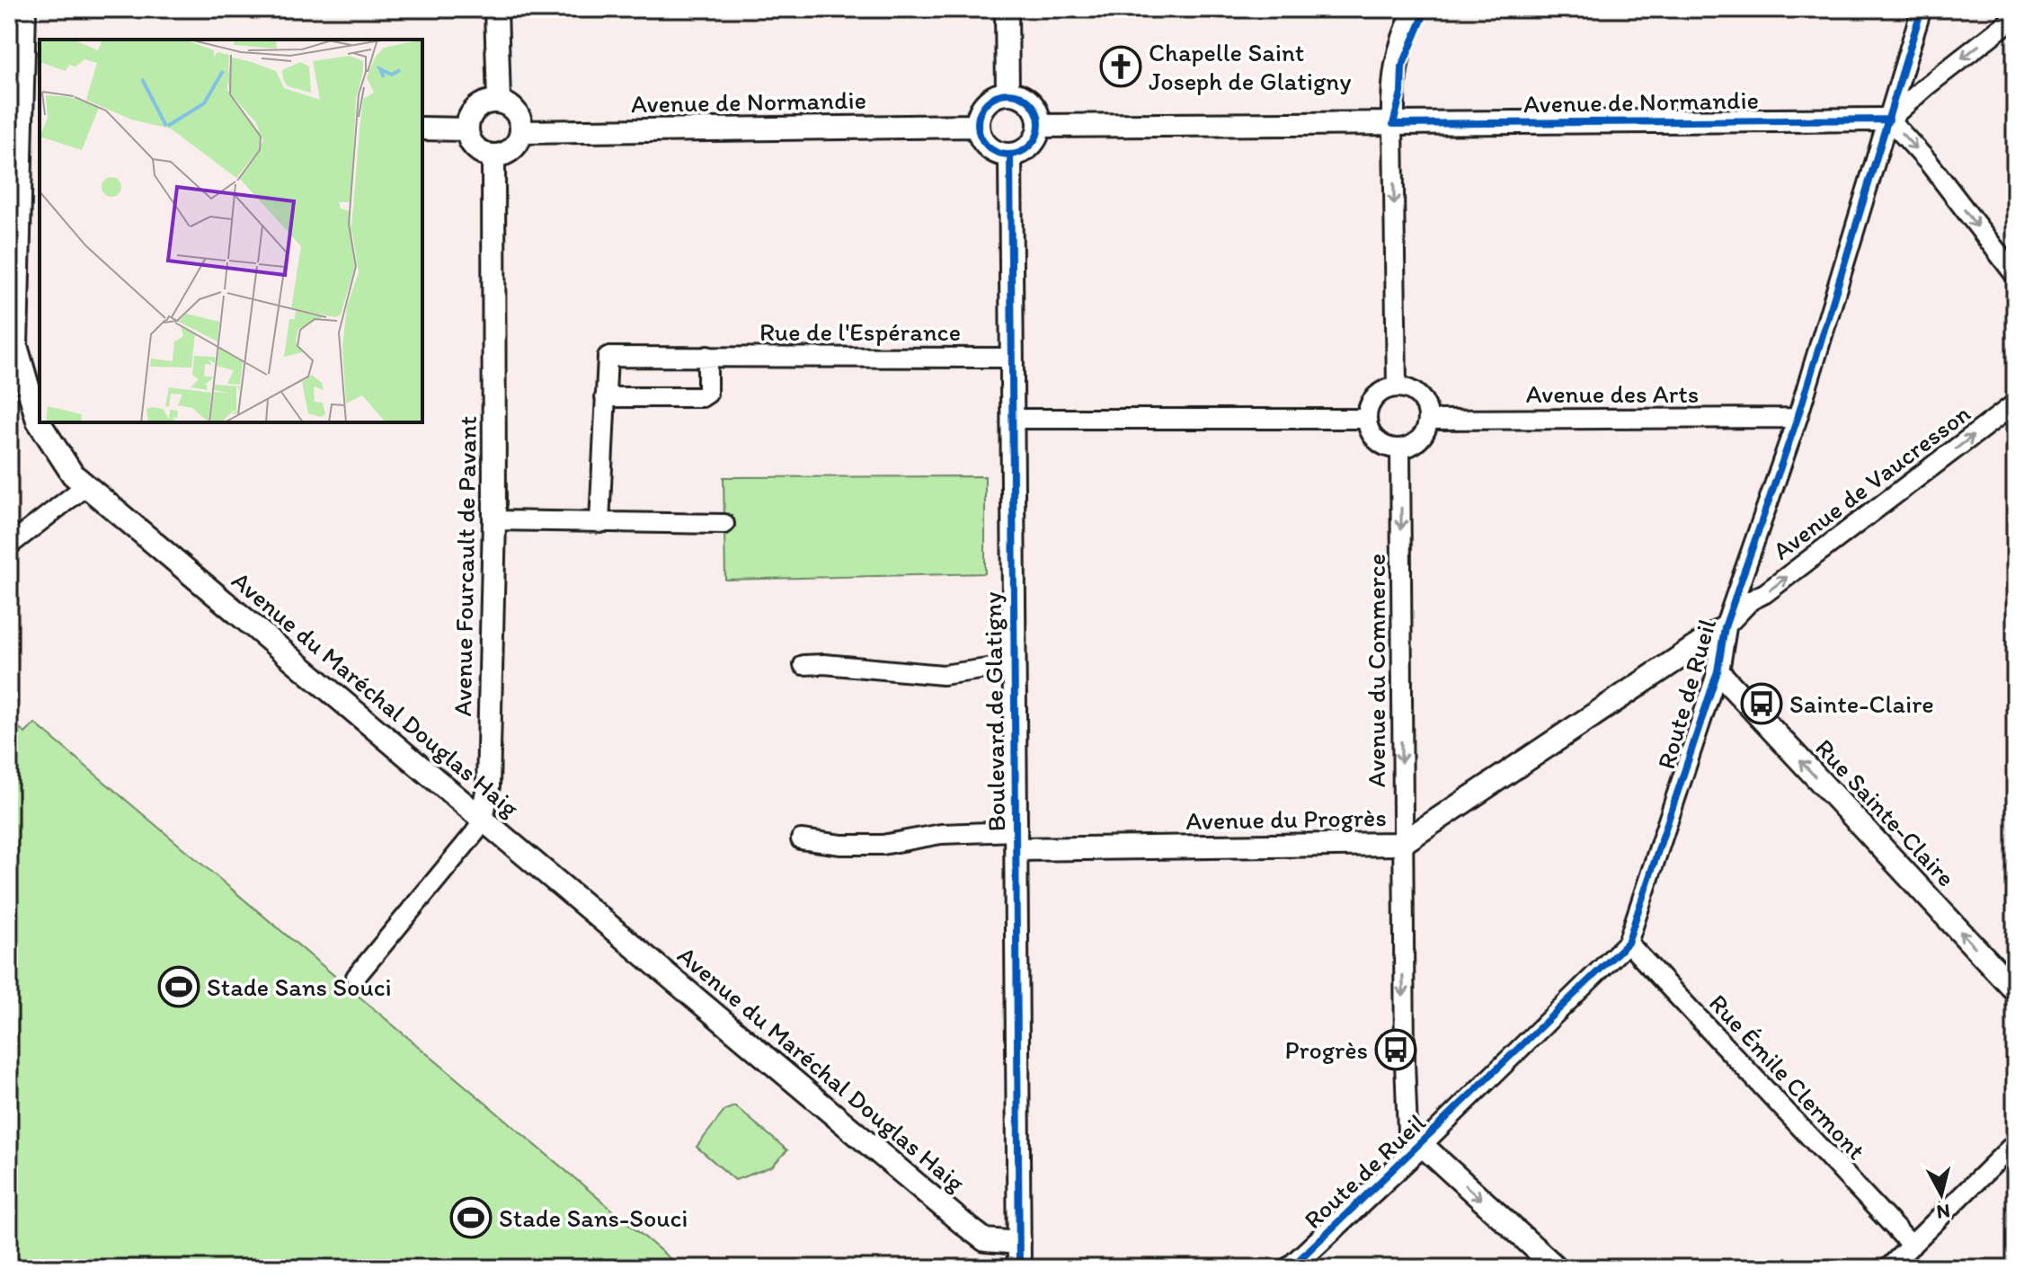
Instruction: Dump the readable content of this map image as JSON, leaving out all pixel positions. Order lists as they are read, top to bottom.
{
  "streets": {
    "street": [
      "Avenue de Normandie",
      "Rue de l'Espérance",
      "Avenue des Arts",
      "Avenue de Vaucresson",
      "Avenue Fourcault de Pavant",
      "Avenue du Commerce",
      "Avenue du Maréchal Douglas Haig",
      "Route de Rueil",
      "Boulevard de Glatigny",
      "Rue Sainte-Claire",
      "Avenue du Progrès",
      "Rue Émile Clermont"
    ]
  },
  "crossings": [
    ["Avenue de Normandie", "Avenue Fourcault de Pavant"],
    ["Avenue de Normandie", "Route de Rueil"],
    ["Avenue de Normandie", "Boulevard de Glatigny"],
    ["Rue de l'Espérance", "Boulevard de Glatigny"],
    ["Avenue des Arts", "Avenue du Commerce"],
    ["Avenue des Arts", "Route de Rueil"],
    ["Avenue de Vaucresson", "Route de Rueil"],
    ["Avenue de Vaucresson", "Rue Sainte-Claire"],
    ["Avenue de Vaucresson", "Avenue du Progrès"],
    ["Avenue Fourcault de Pavant", "Avenue du Maréchal Douglas Haig"],
    ["Avenue du Commerce", "Route de Rueil"],
    ["Avenue du Commerce", "Avenue du Progrès"],
    ["Avenue du Maréchal Douglas Haig", "Boulevard de Glatigny"],
    ["Route de Rueil", "Rue Sainte-Claire"],
    ["Route de Rueil", "Avenue du Progrès"],
    ["Route de Rueil", "Rue Émile Clermont"],
    ["Boulevard de Glatigny", "Avenue du Progrès"],
    ["Rue Sainte-Claire", "Avenue du Progrès"]
  ],
  "one_way": ["Avenue de Vaucresson", "Avenue du Commerce", "Rue Sainte-Claire"],
  "places": {
    "church": ["Chapelle Saint Joseph de Glatigny"],
    "bus stop": ["Sainte-Claire", "Progrès"],
    "sports": ["Stade Sans Souci", "Stade Sans-Souci"]
  },
  "north": "bottom"
}
